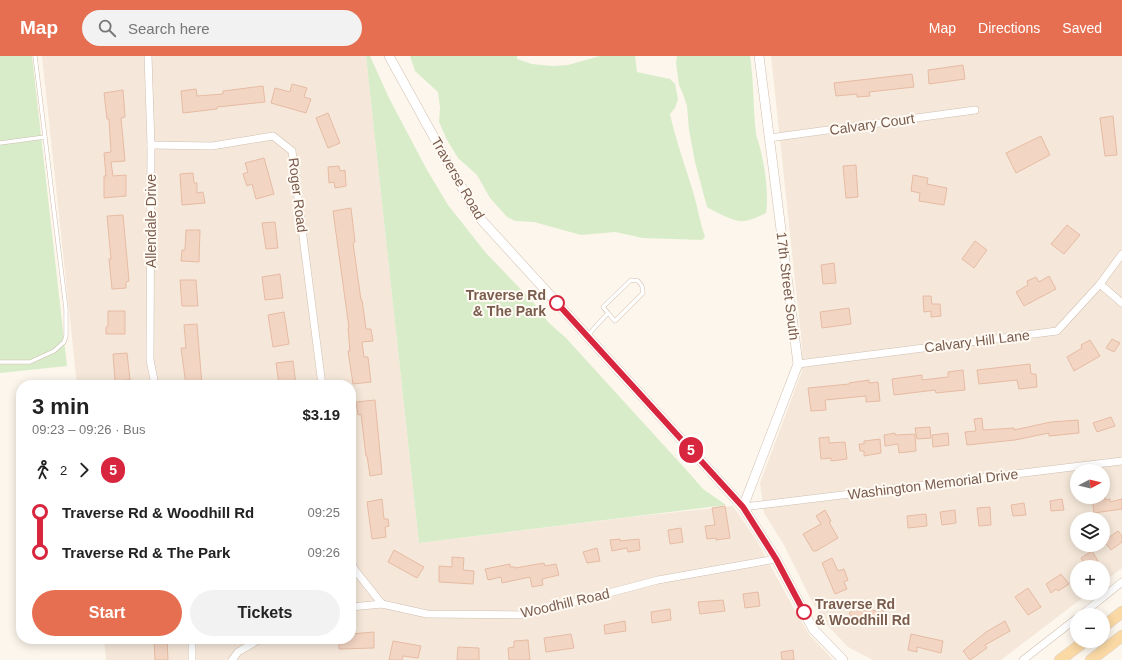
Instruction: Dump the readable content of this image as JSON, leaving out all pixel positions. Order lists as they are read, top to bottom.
{
  "streets": {
    "street": [
      "Calvary Court",
      "Traverse Road",
      "Roger Road",
      "Allendale Drive",
      "17th Street South",
      "Calvary Hill Lane",
      "Washington Memorial Drive",
      "Woodhill Road"
    ]
  },
  "crossings": [
    ["Calvary Court", "17th Street South"],
    ["Traverse Road", "17th Street South"],
    ["Traverse Road", "Washington Memorial Drive"],
    ["Traverse Road", "Woodhill Road"],
    ["Roger Road", "Allendale Drive"],
    ["17th Street South", "Calvary Hill Lane"],
    ["17th Street South", "Washington Memorial Drive"]
  ],
  "places": ["Traverse Rd & The Park", "Traverse Rd & Woodhill Rd"],
  "lines": ["bus line 5"],
  "north": "right",
  "page": {
    "header": "Map",
    "search": "Search here",
    "nav": ["Map", "Directions", "Saved"],
    "on_map": "5",
    "heading": ["3 min", "09:23 – 09:26 · Bus", "$3.19"],
    "legs": ["2", "5"],
    "map_buttons": ["+", "−"],
    "list": [
      {
        "name": "Traverse Rd & Woodhill Rd",
        "value": "09:25"
      },
      {
        "name": "Traverse Rd & The Park",
        "value": "09:26"
      }
    ],
    "buttons": ["Start", "Tickets"]
  }
}
